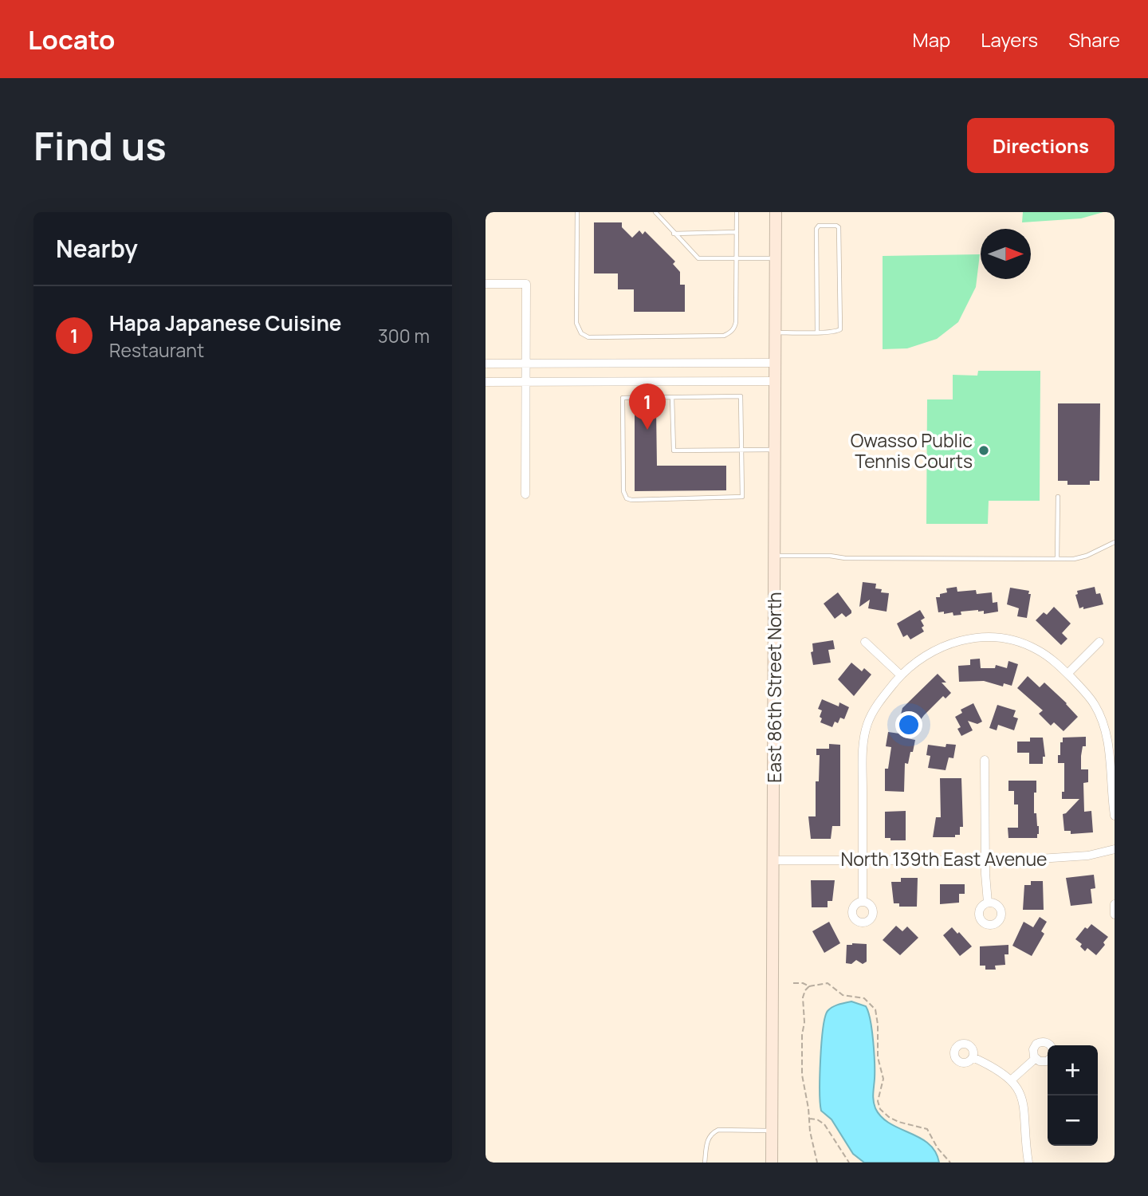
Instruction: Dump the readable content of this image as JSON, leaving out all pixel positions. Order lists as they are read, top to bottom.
{
  "streets": {
    "main road": ["East 86th Street North"],
    "street": ["North 139th East Avenue"]
  },
  "crossings": [
    ["East 86th Street North", "North 139th East Avenue"]
  ],
  "places": ["Owasso Public Tennis Courts"],
  "north": "right",
  "page": {
    "header": "Locato",
    "nav": ["Map", "Layers", "Share"],
    "buttons": "Directions",
    "title": "Find us",
    "heading": "Nearby",
    "list": [
      {
        "mark": "1",
        "name": "Hapa Japanese Cuisine",
        "note": "Restaurant",
        "value": "300 m"
      }
    ],
    "pins": "1",
    "map_buttons": ["+", "−"]
  }
}
